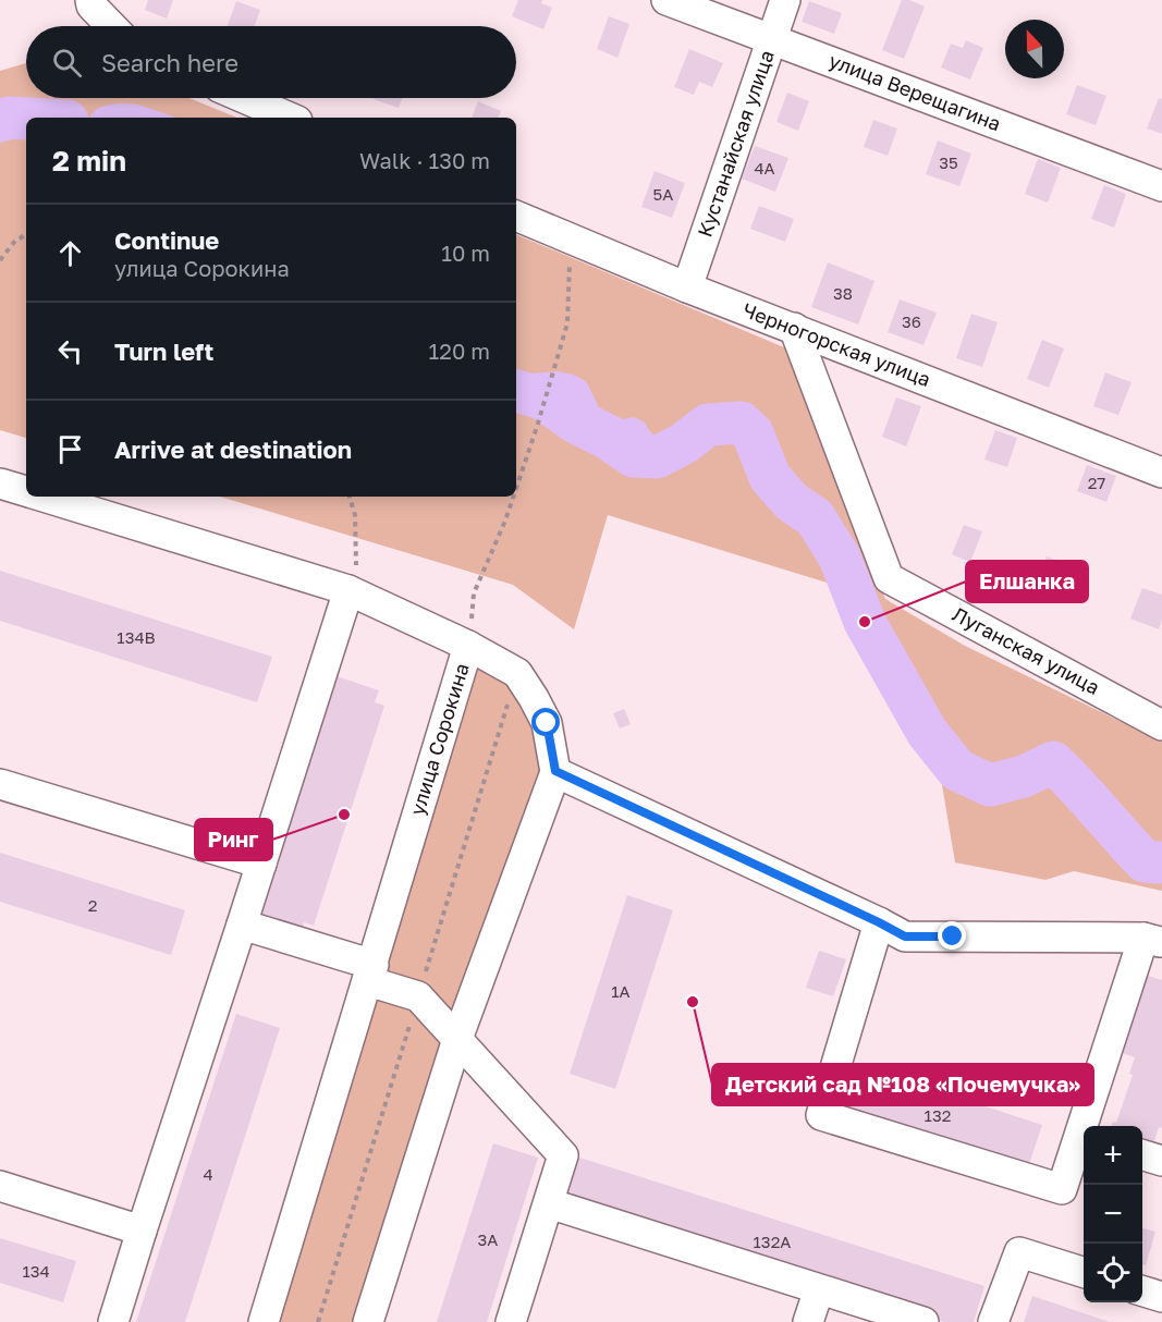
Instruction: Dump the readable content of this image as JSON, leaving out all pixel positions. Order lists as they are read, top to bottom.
{
  "streets": {
    "street": [
      "улица Верещагина",
      "Кустанайская улица",
      "Черногорская улица",
      "Луганская улица",
      "улица Сорокина"
    ]
  },
  "crossings": [
    ["улица Верещагина", "Кустанайская улица"],
    ["Кустанайская улица", "Черногорская улица"],
    ["Черногорская улица", "Луганская улица"]
  ],
  "places": ["Елшанка", "Ринг", "Детский сад №108 «Почемучка»"],
  "house_numbers": [
    "35",
    "4А",
    "5А",
    "38",
    "36",
    "27",
    "134В",
    "2",
    "1А",
    "132",
    "4",
    "3А",
    "132А",
    "134"
  ],
  "north": "top",
  "page": {
    "search": "Search here",
    "heading": ["2 min", "Walk · 130 m"],
    "list": [
      ["Continue", "улица Сорокина", "10 m"],
      ["Turn left", "120 m"],
      "Arrive at destination"
    ],
    "map_buttons": ["+", "−"]
  }
}
